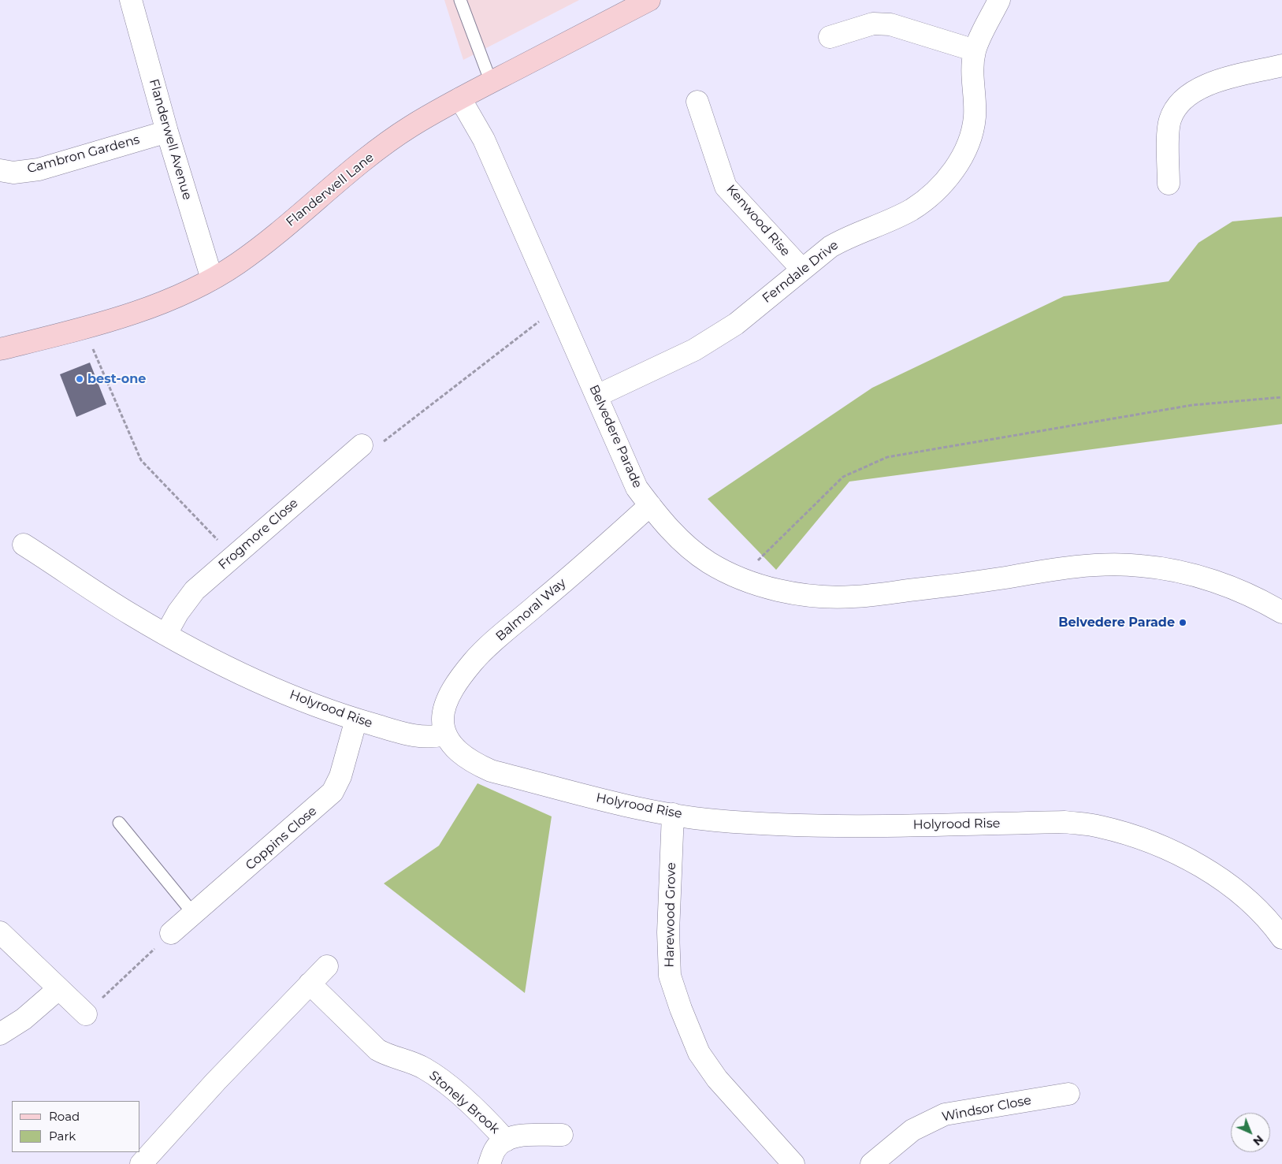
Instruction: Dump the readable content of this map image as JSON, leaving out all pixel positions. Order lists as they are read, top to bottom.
{
  "streets": {
    "street": [
      "Flanderwell Avenue",
      "Cambron Gardens",
      "Flanderwell Lane",
      "Kenwood Rise",
      "Ferndale Drive",
      "Belvedere Parade",
      "Frogmore Close",
      "Balmoral Way",
      "Holyrood Rise",
      "Coppins Close",
      "Harewood Grove",
      "Stonely Brook",
      "Windsor Close"
    ]
  },
  "crossings": [
    ["Flanderwell Avenue", "Cambron Gardens"],
    ["Flanderwell Avenue", "Flanderwell Lane"],
    ["Flanderwell Lane", "Belvedere Parade"],
    ["Kenwood Rise", "Ferndale Drive"],
    ["Ferndale Drive", "Belvedere Parade"],
    ["Belvedere Parade", "Balmoral Way"],
    ["Frogmore Close", "Holyrood Rise"],
    ["Balmoral Way", "Holyrood Rise"],
    ["Holyrood Rise", "Coppins Close"],
    ["Holyrood Rise", "Harewood Grove"]
  ],
  "places": ["best-one", "Belvedere Parade"],
  "legend": ["Road", "Park"],
  "north": "bottom right"
}
